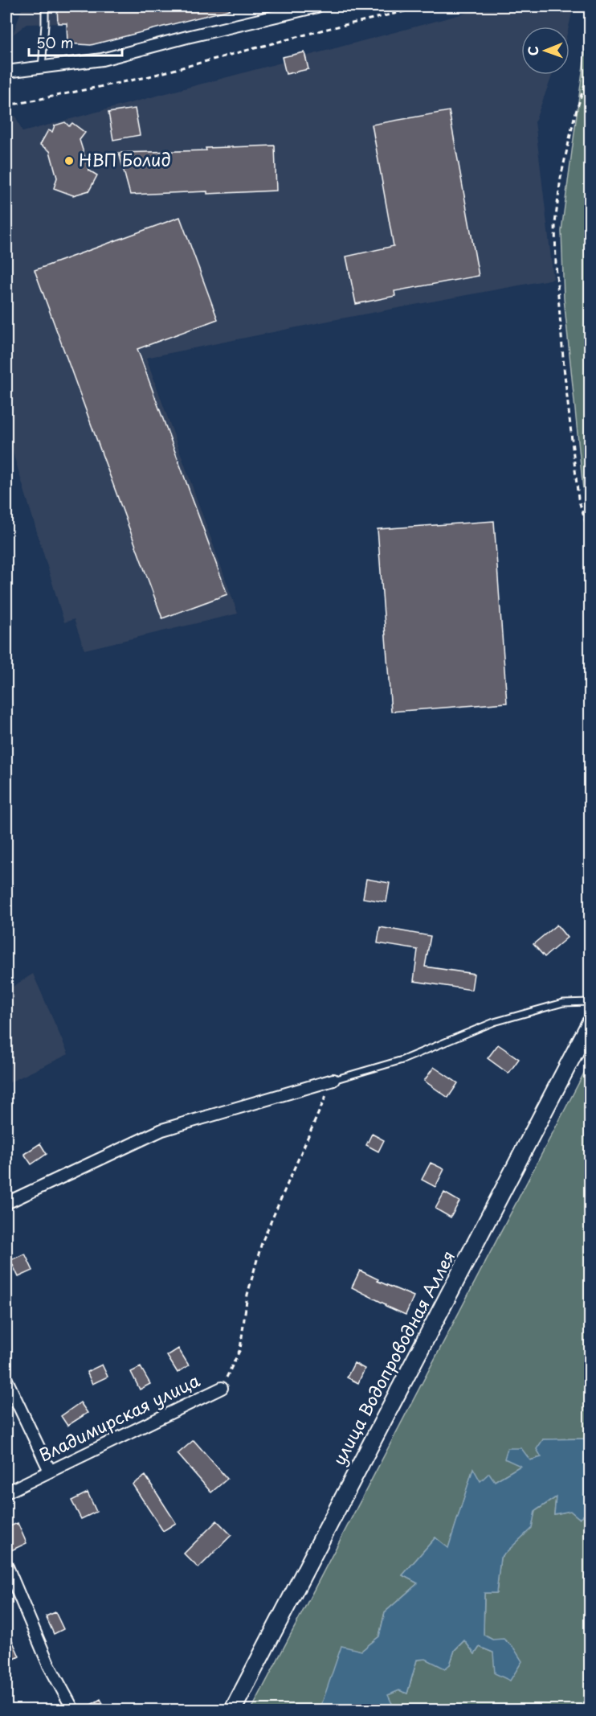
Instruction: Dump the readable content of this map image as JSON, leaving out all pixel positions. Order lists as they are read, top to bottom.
{
  "streets": {
    "street": ["улица Водопроводная Аллея", "Владимирская улица"]
  },
  "places": ["НВП Болид"],
  "scale_bar": "50 m",
  "north": "left"
}
